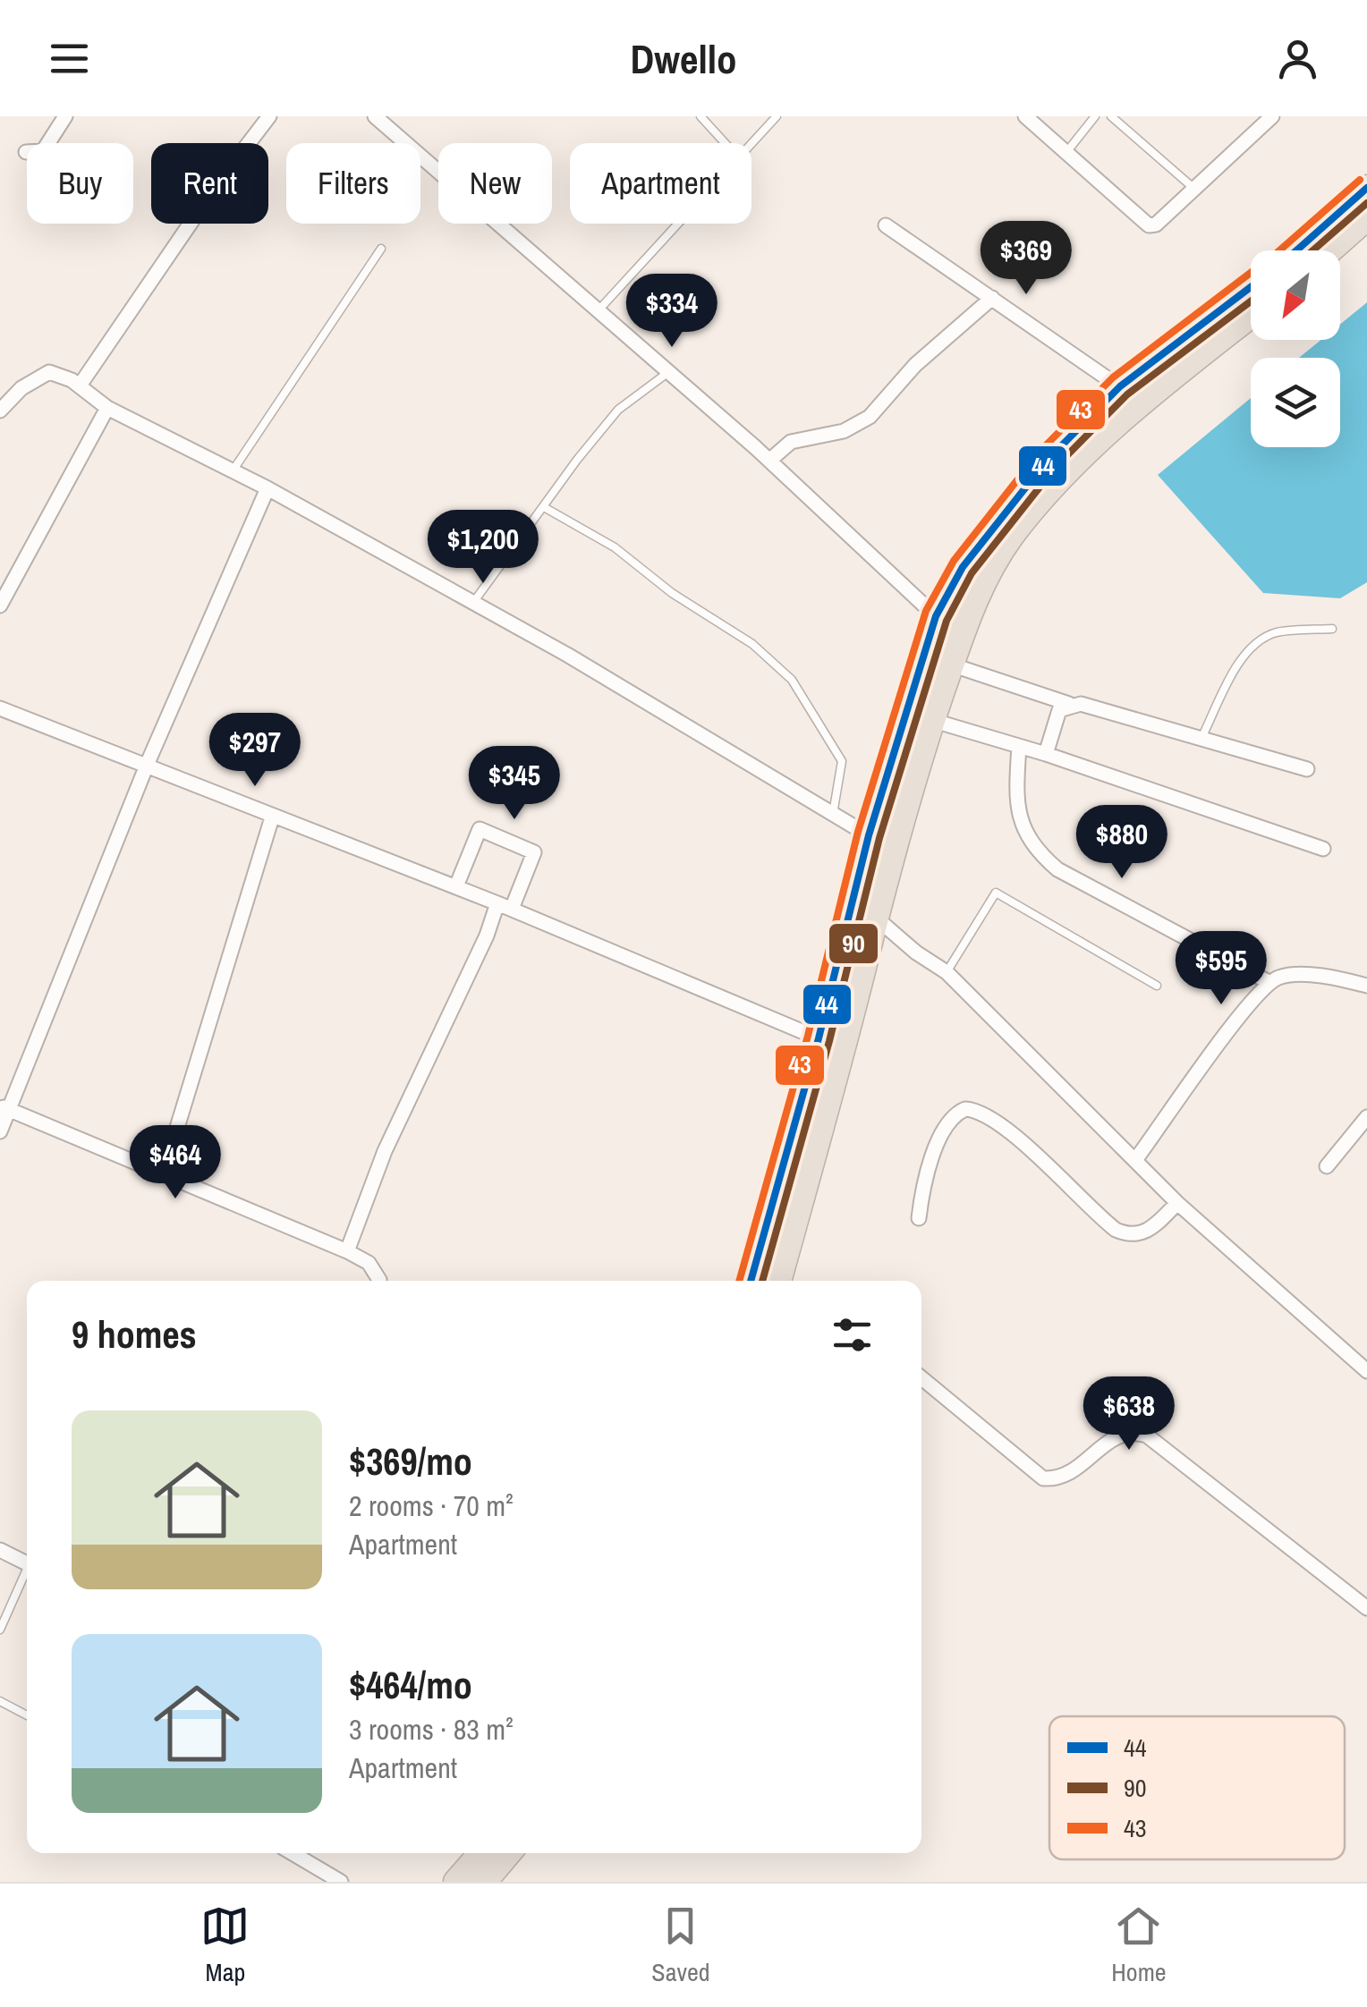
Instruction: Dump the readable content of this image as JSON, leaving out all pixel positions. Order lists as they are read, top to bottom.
{
  "lines": ["transit line 43", "transit line 44", "transit line 90"],
  "legend": ["44", "90", "43"],
  "north": "bottom left",
  "page": {
    "header": "Dwello",
    "chip": [
      "Buy",
      "Rent",
      "Filters",
      "New",
      "Apartment"
    ],
    "price": [
      "$369",
      "$334",
      "$1,200",
      "$297",
      "$345",
      "$880",
      "$595",
      "$464",
      "$638"
    ],
    "heading": "9 homes",
    "list": [
      {
        "name": "$369/mo",
        "note": "2 rooms · 70 m² · Apartment"
      },
      {
        "name": "$464/mo",
        "note": "3 rooms · 83 m² · Apartment"
      }
    ],
    "tabs": ["Map", "Saved", "Home"]
  }
}
